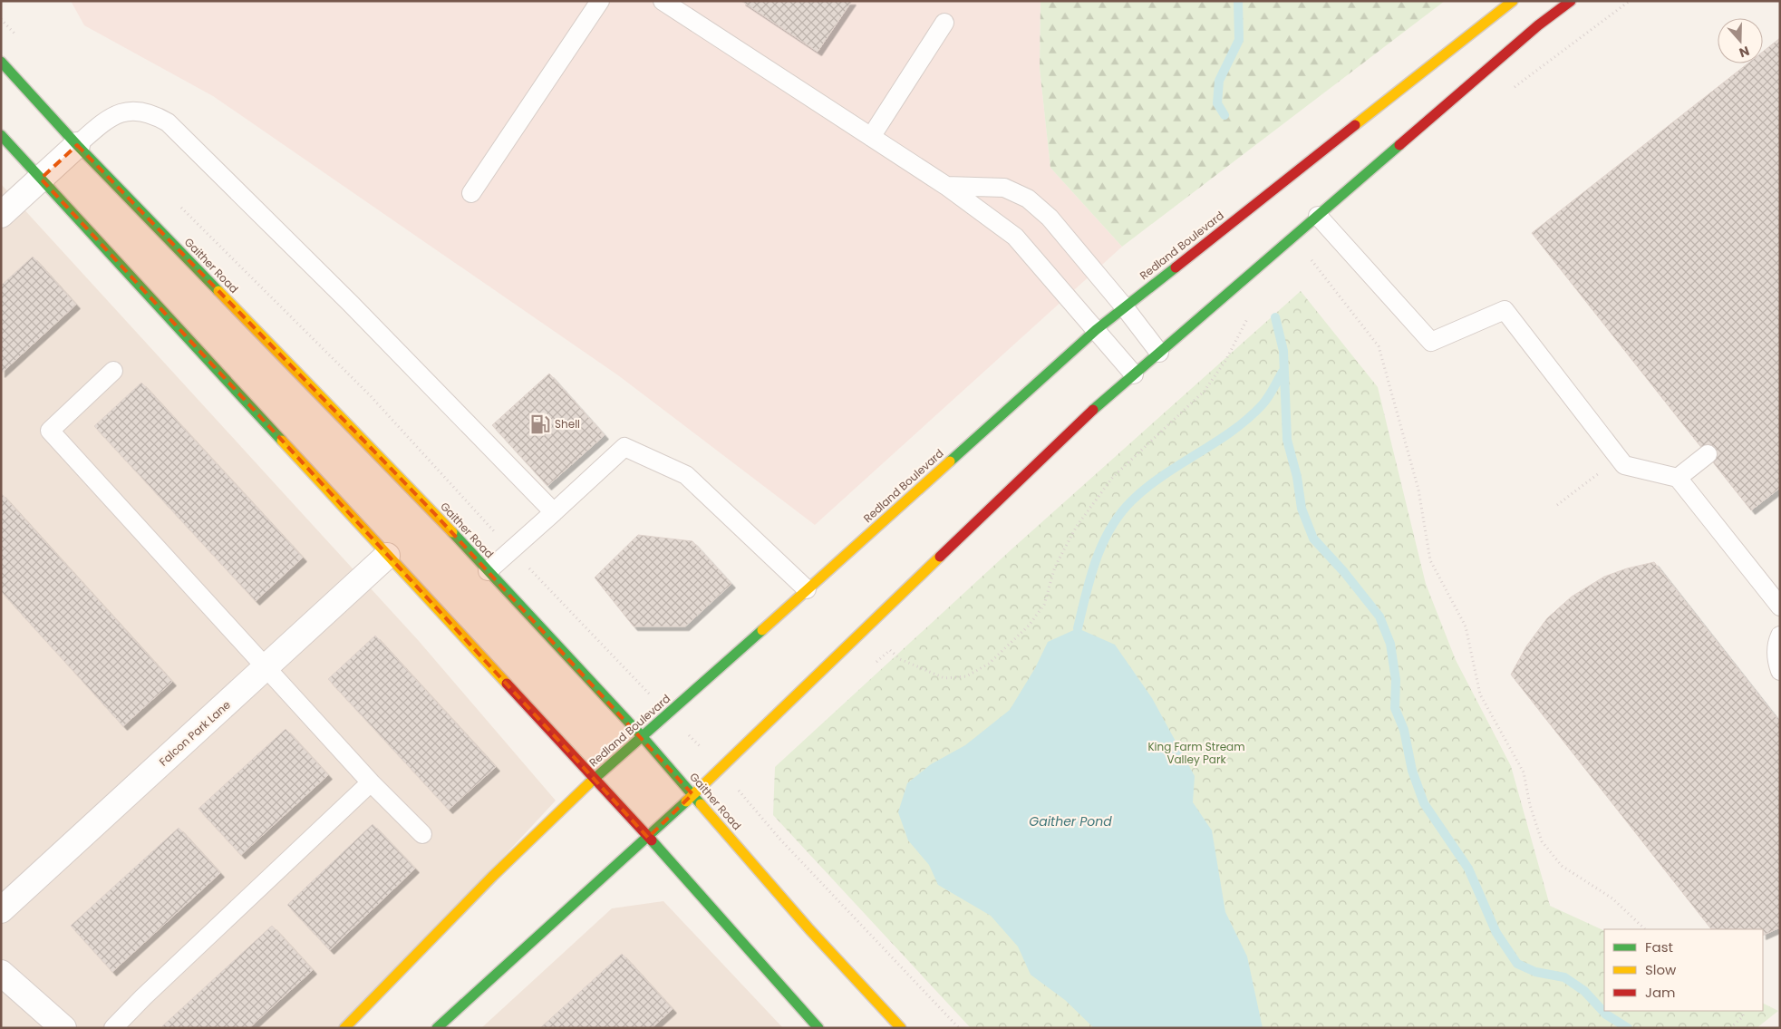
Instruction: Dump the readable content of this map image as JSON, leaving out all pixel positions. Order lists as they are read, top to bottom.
{
  "streets": {
    "main road": ["Redland Boulevard", "Gaither Road"],
    "street": ["Falcon Park Lane"]
  },
  "crossings": [
    ["Redland Boulevard", "Gaither Road"]
  ],
  "water": ["Gaither Pond"],
  "parks": ["King Farm Stream Valley Park"],
  "places": {
    "fuel station": ["Shell"]
  },
  "legend": ["Fast", "Slow", "Jam"],
  "north": "bottom"
}
